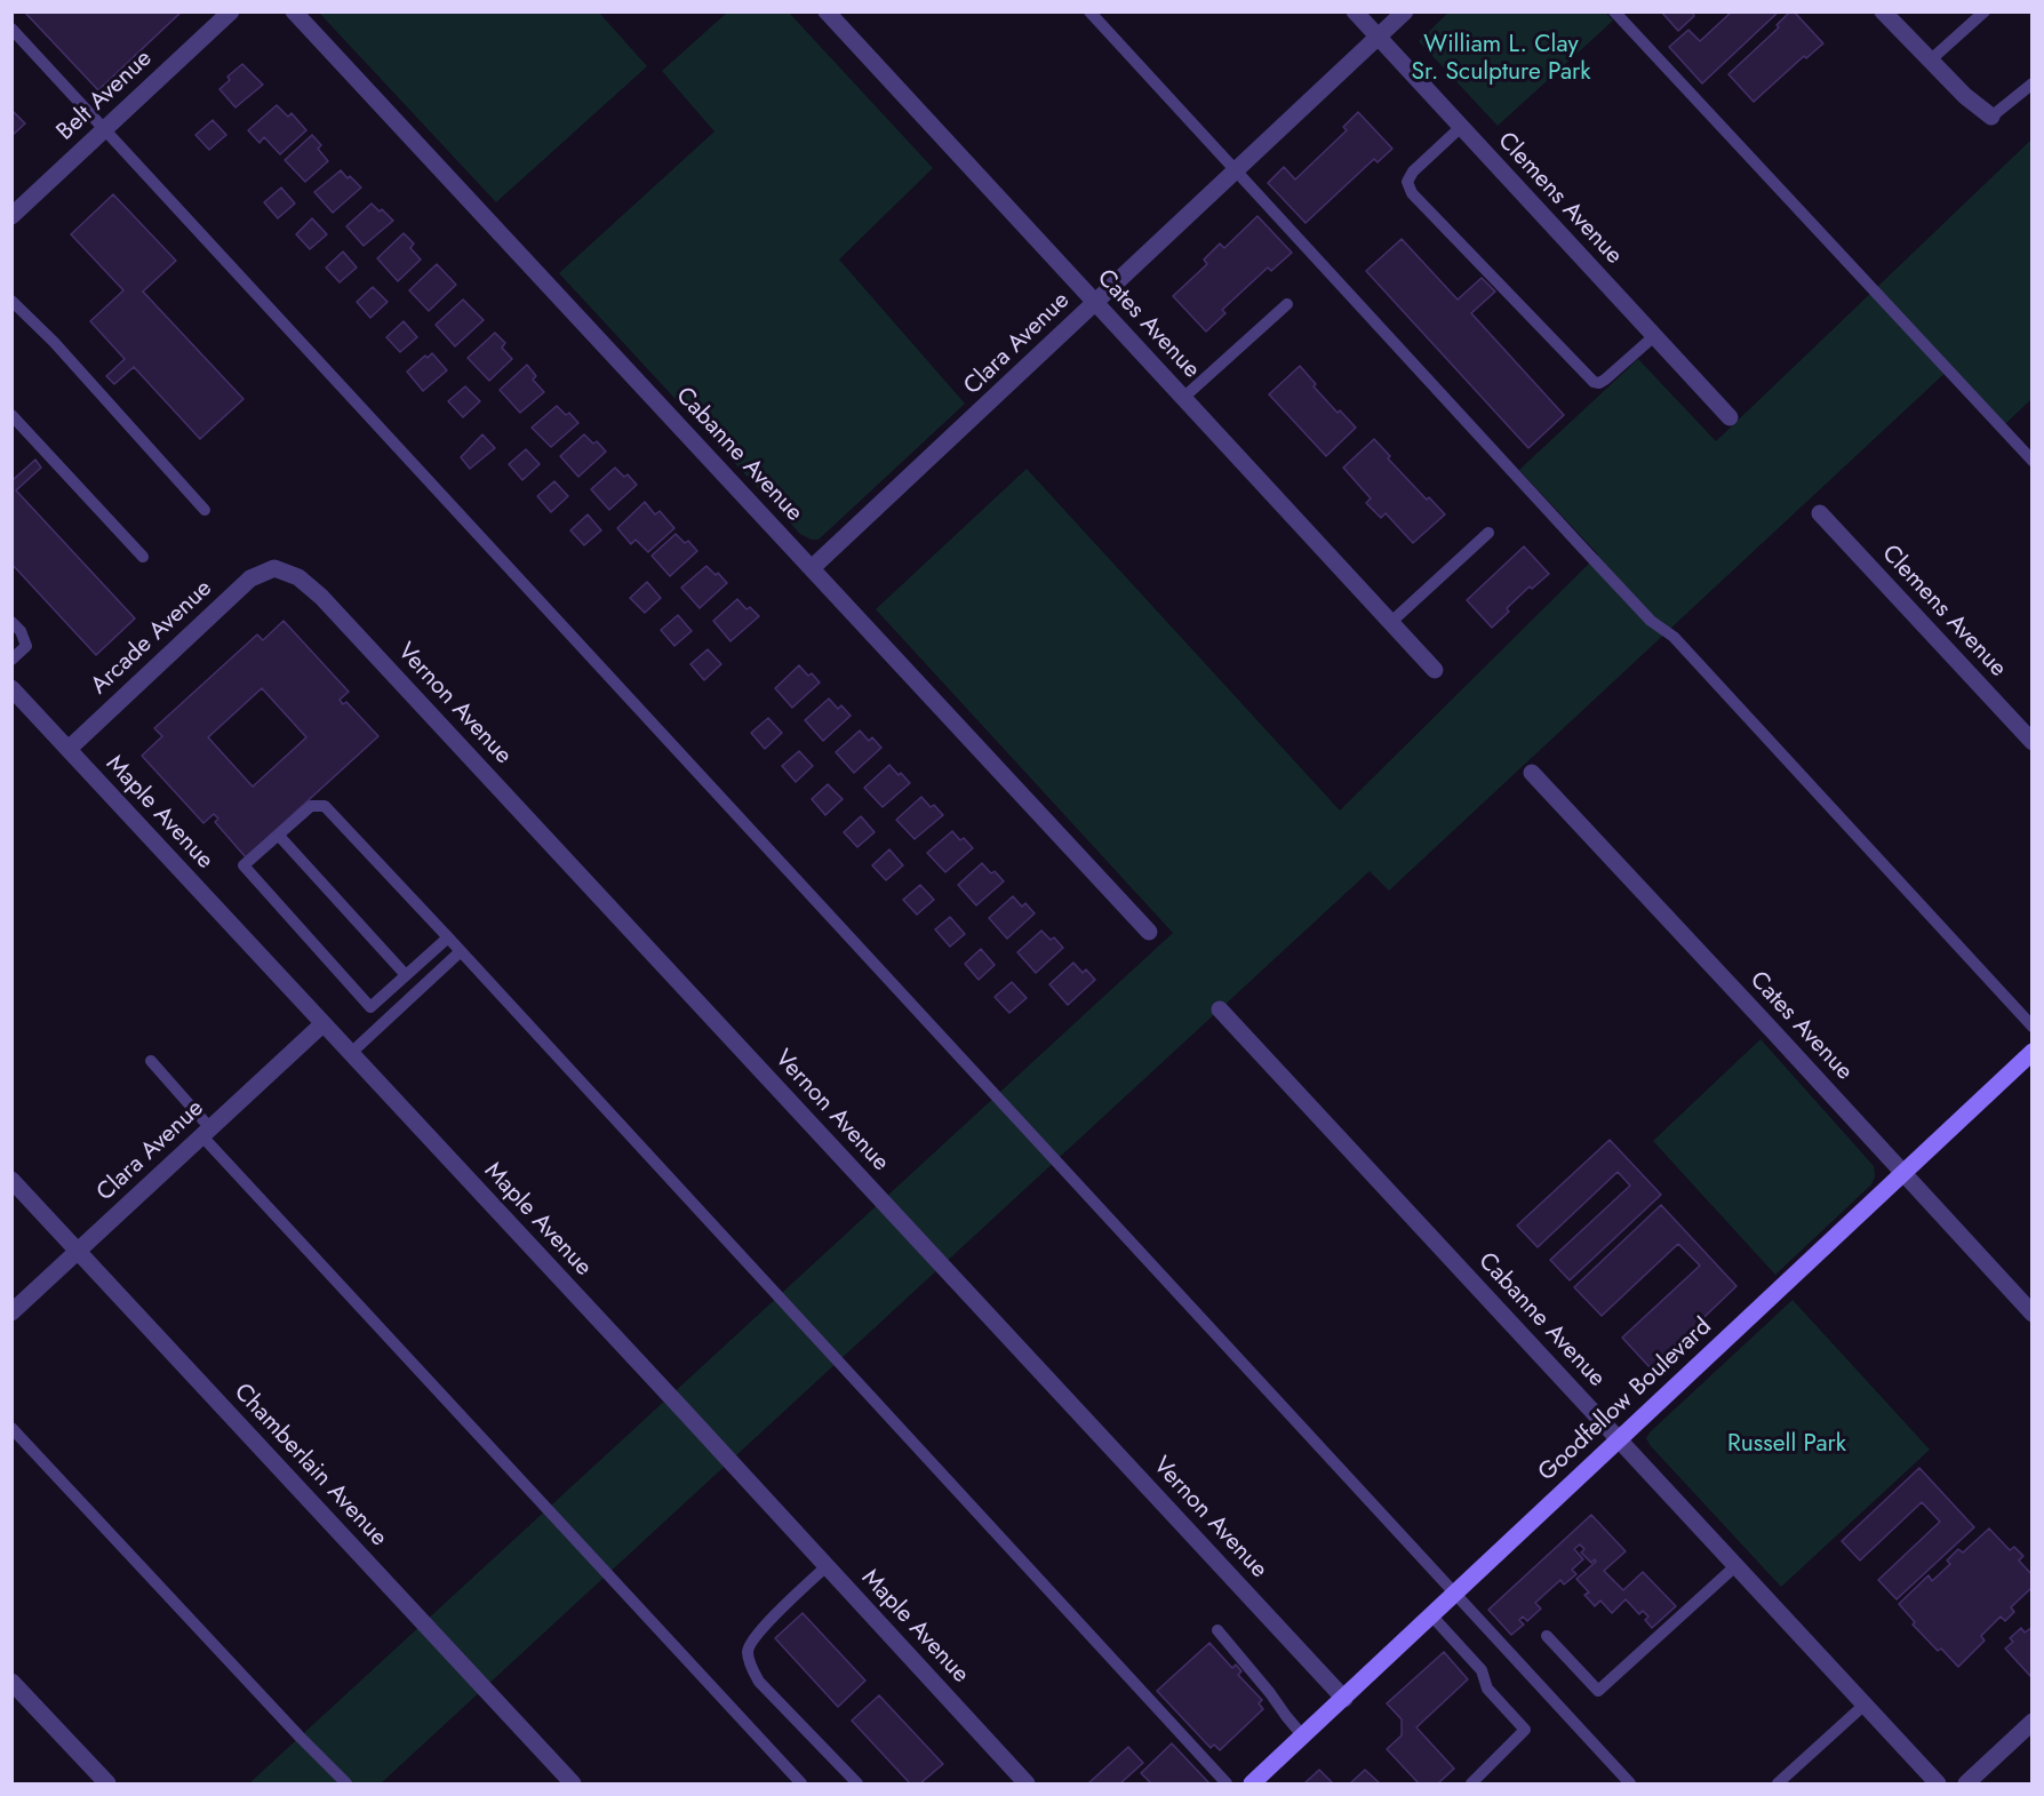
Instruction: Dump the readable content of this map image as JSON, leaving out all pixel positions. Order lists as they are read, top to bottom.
{
  "streets": {
    "main road": ["Goodfellow Boulevard"],
    "street": [
      "Belt Avenue",
      "Clemens Avenue",
      "Cates Avenue",
      "Clara Avenue",
      "Cabanne Avenue",
      "Arcade Avenue",
      "Vernon Avenue",
      "Maple Avenue",
      "Chamberlain Avenue"
    ]
  },
  "crossings": [
    ["Clemens Avenue", "Clara Avenue"],
    ["Cates Avenue", "Clara Avenue"],
    ["Cates Avenue", "Goodfellow Boulevard"],
    ["Clara Avenue", "Cabanne Avenue"],
    ["Clara Avenue", "Maple Avenue"],
    ["Clara Avenue", "Chamberlain Avenue"],
    ["Cabanne Avenue", "Goodfellow Boulevard"],
    ["Arcade Avenue", "Vernon Avenue"],
    ["Arcade Avenue", "Maple Avenue"],
    ["Vernon Avenue", "Goodfellow Boulevard"]
  ],
  "parks": ["William L. Clay Sr. Sculpture Park", "Russell Park"]
}
